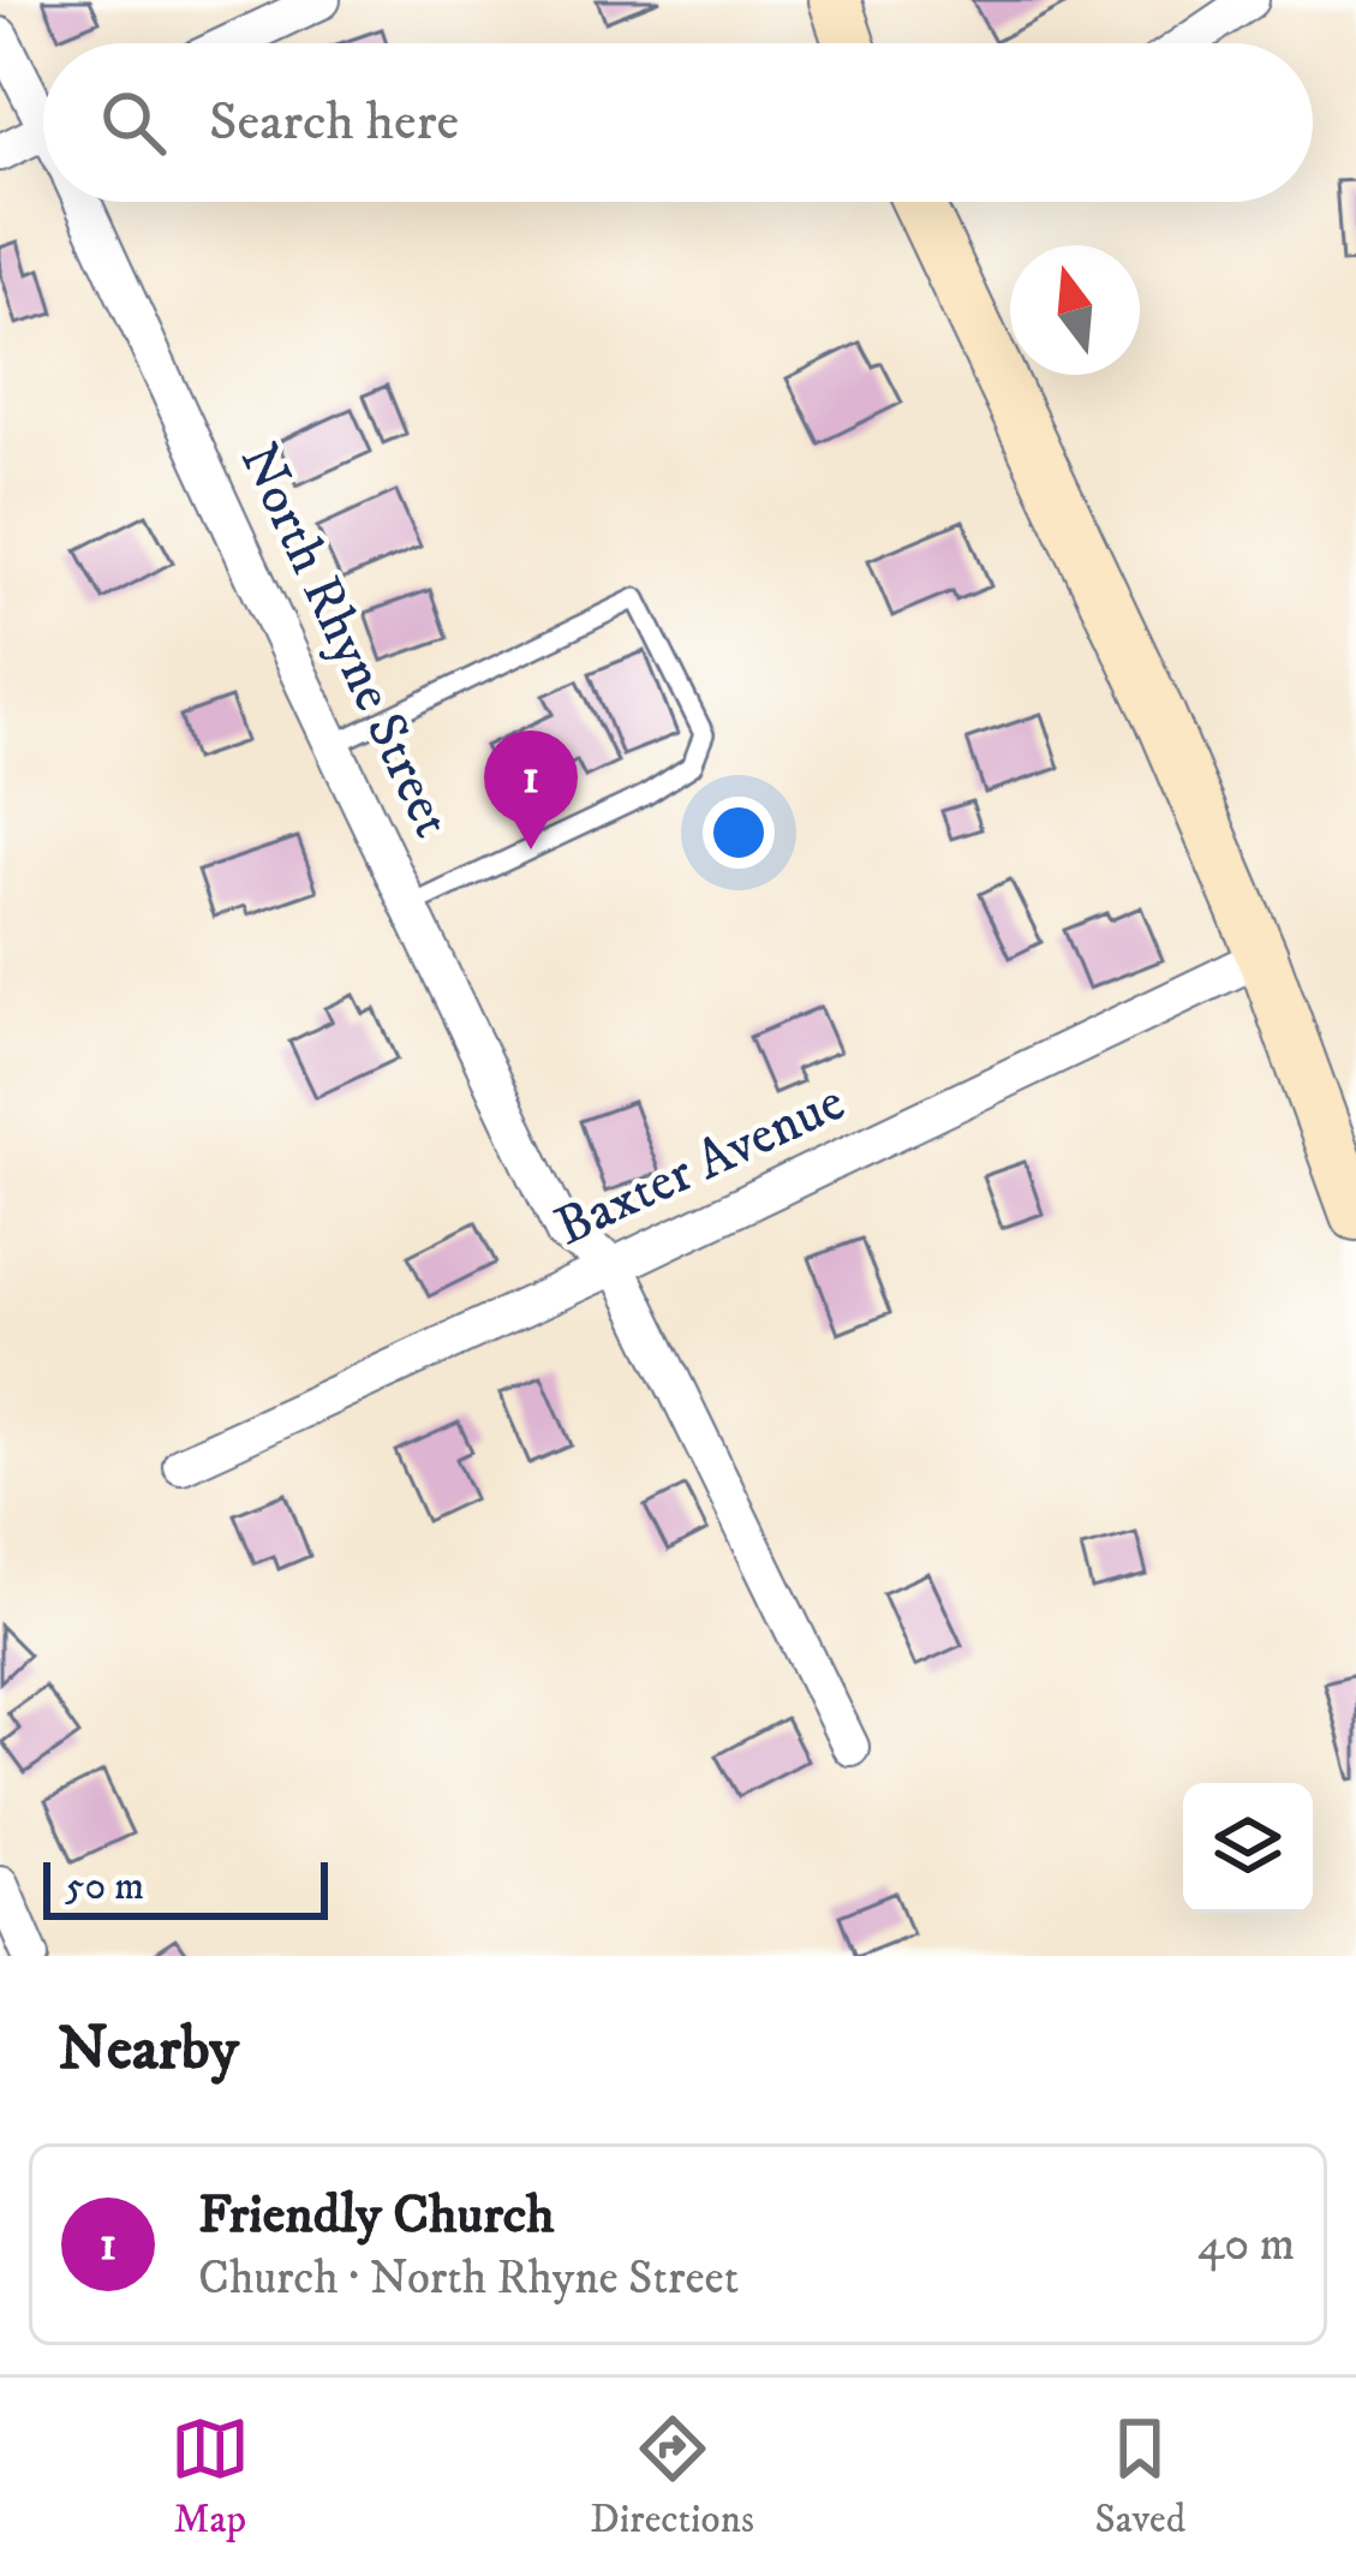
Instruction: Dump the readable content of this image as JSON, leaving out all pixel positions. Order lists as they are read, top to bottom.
{
  "streets": {
    "street": ["North Rhyne Street", "Baxter Avenue"]
  },
  "crossings": [
    ["North Rhyne Street", "Baxter Avenue"]
  ],
  "scale_bar": "50 m",
  "north": "top",
  "page": {
    "search": "Search here",
    "pins": "1",
    "scale": "50 m",
    "heading": "Nearby",
    "list": [
      {
        "mark": "1",
        "name": "Friendly Church",
        "note": "Church · North Rhyne Street",
        "value": "40 m"
      }
    ],
    "nav": ["Map", "Directions", "Saved"]
  }
}
